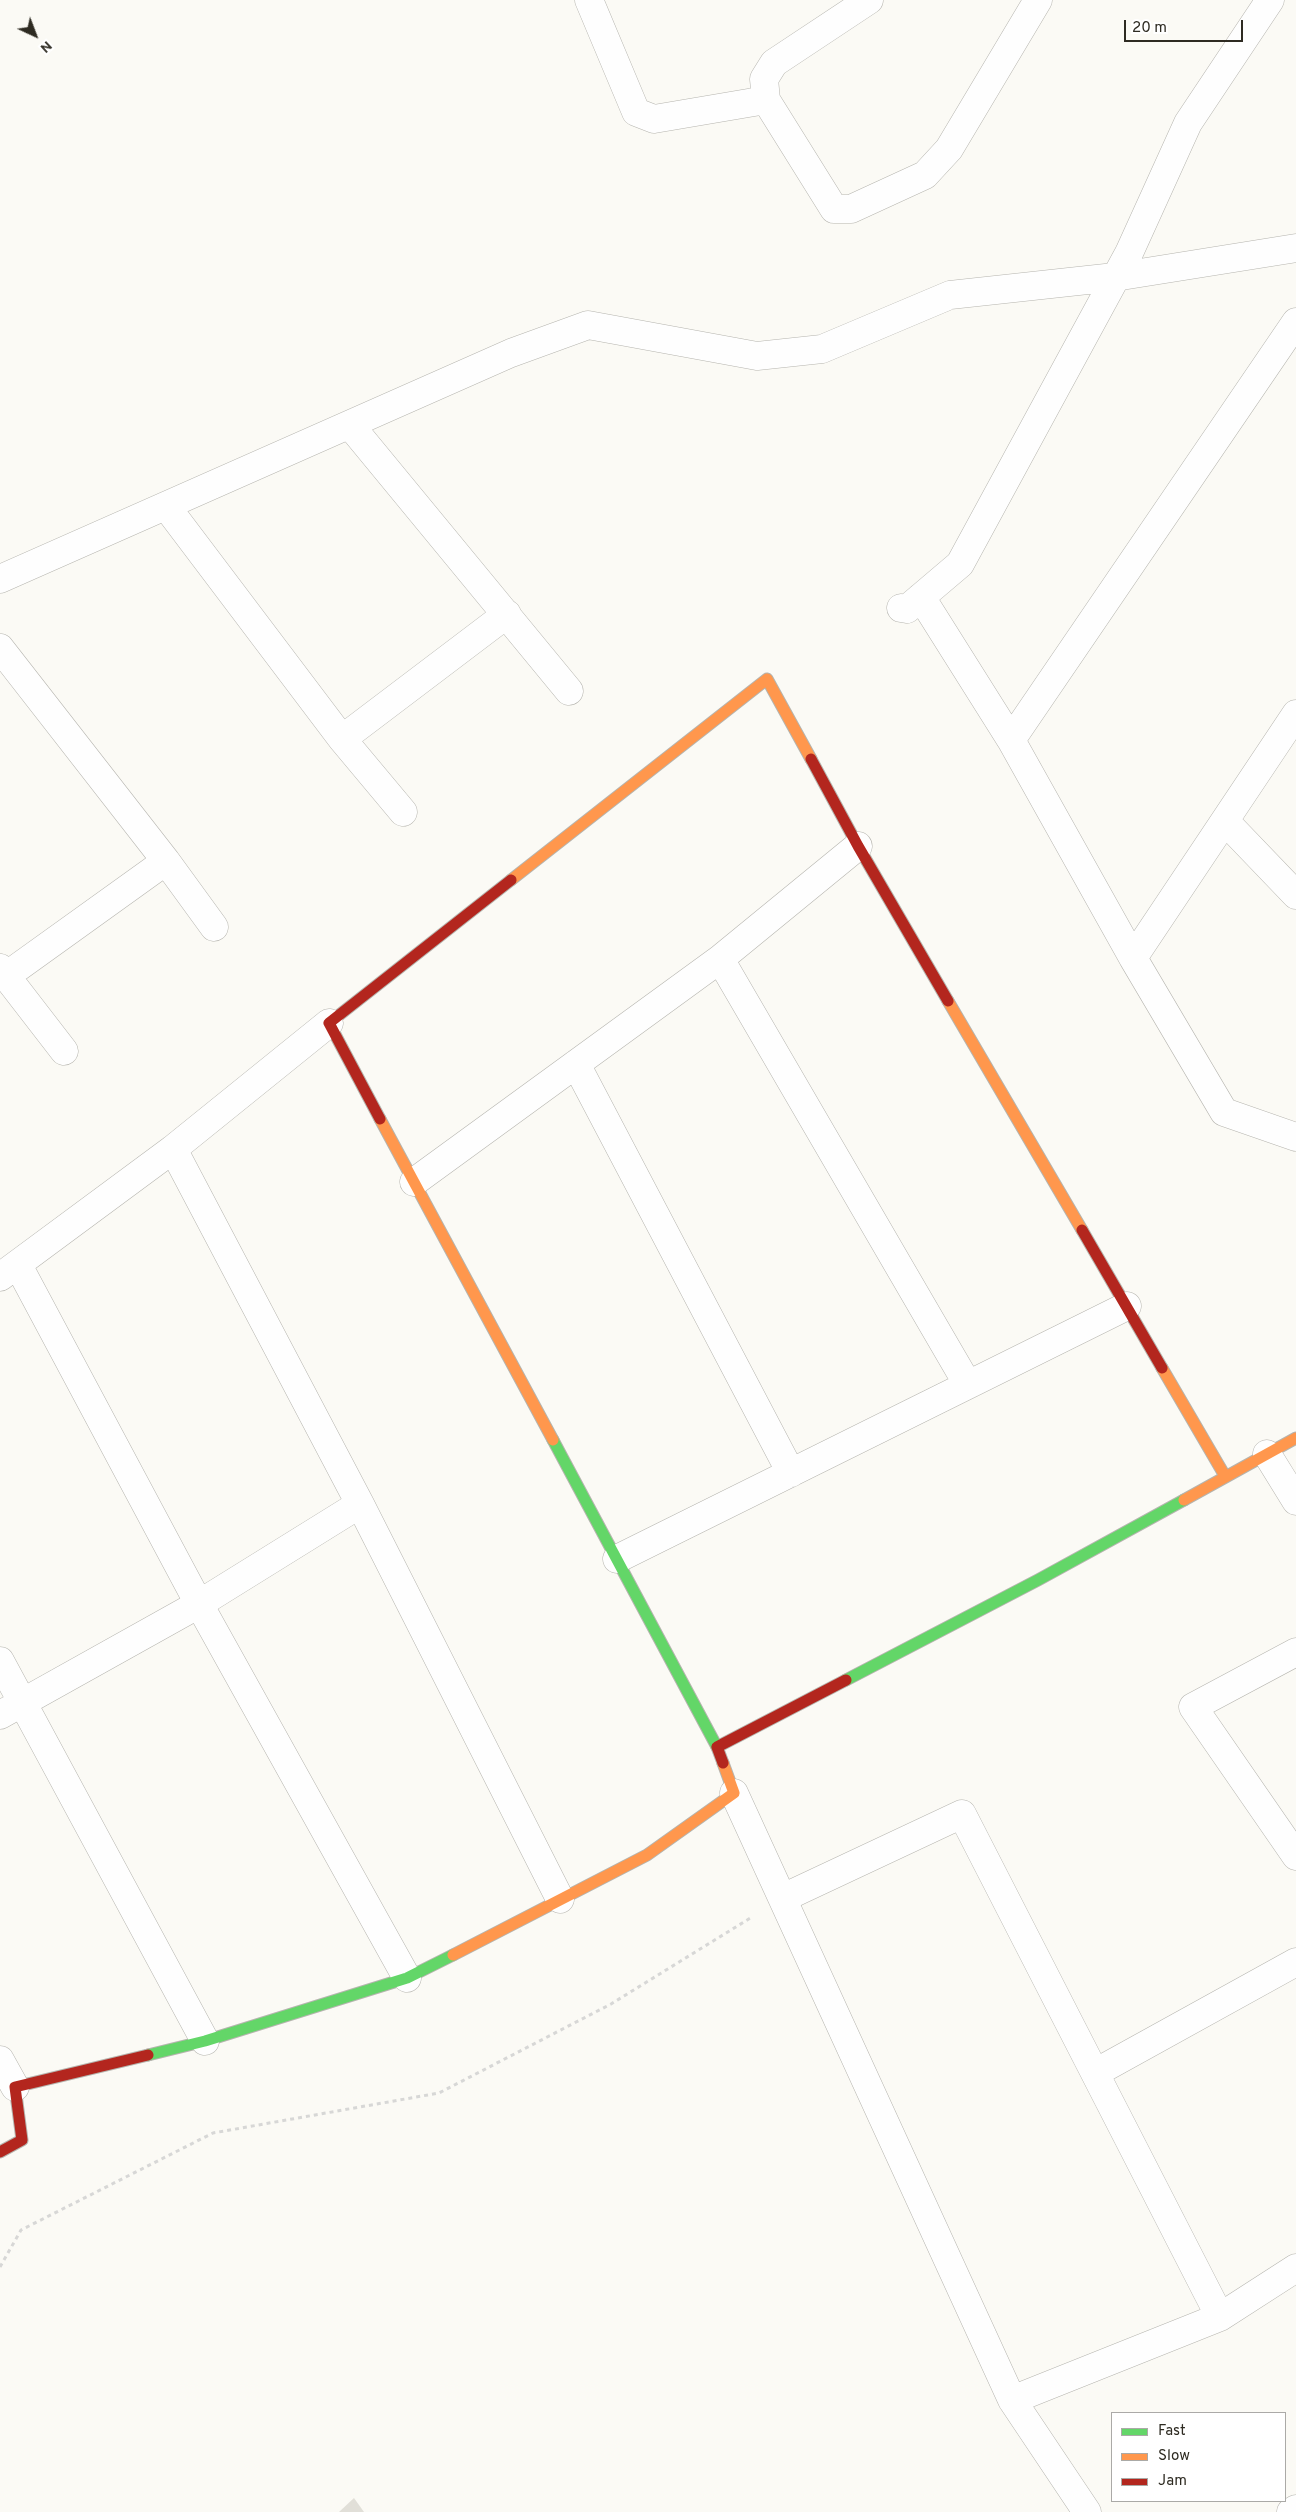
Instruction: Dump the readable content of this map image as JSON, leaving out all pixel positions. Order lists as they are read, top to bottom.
{
  "legend": ["Fast", "Slow", "Jam"],
  "scale_bar": "20 m",
  "north": "bottom right"
}
